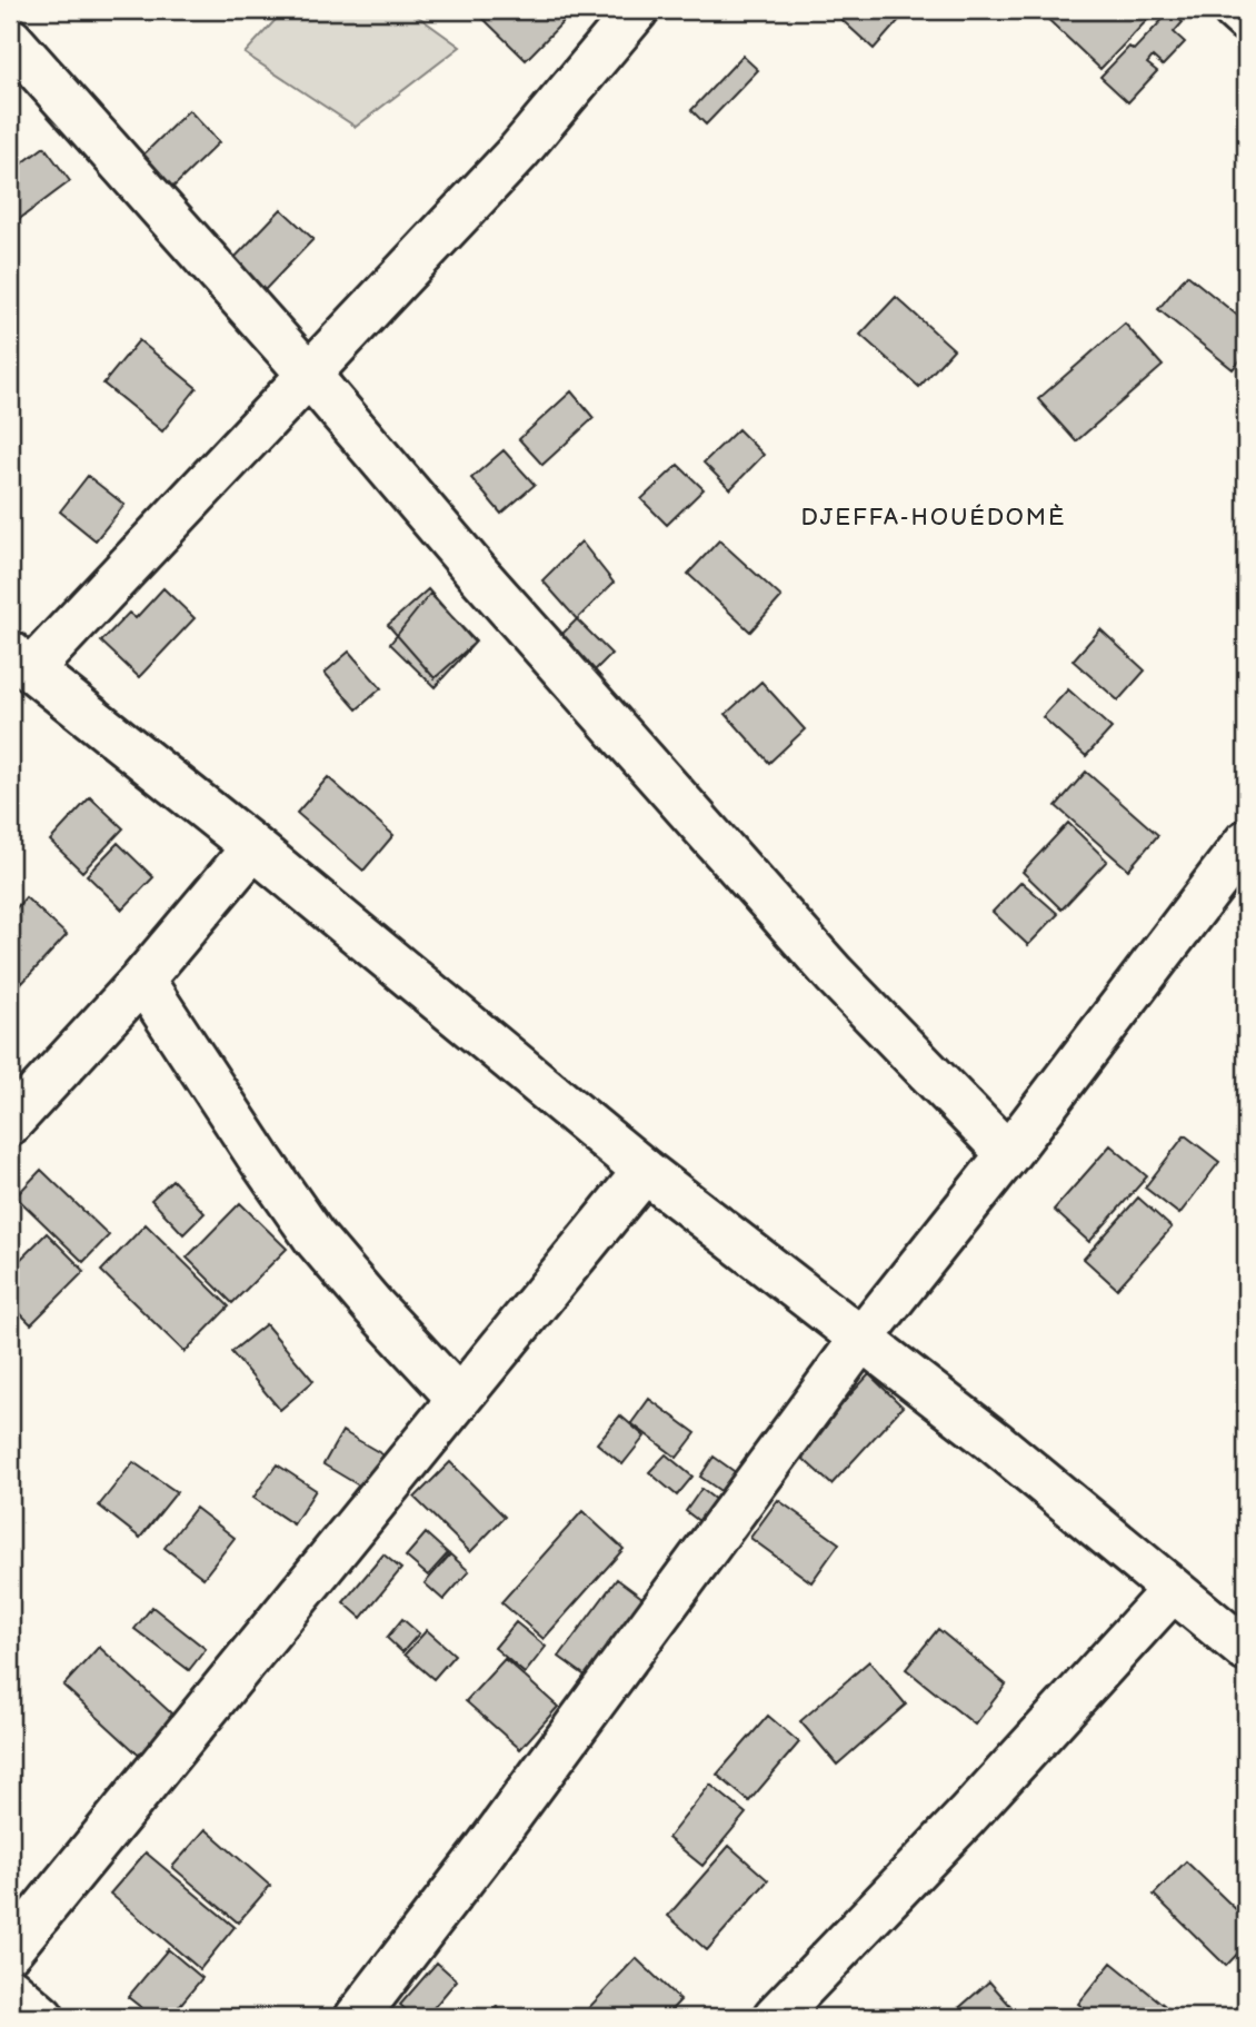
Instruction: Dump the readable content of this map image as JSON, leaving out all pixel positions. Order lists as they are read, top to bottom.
{
  "districts": ["DJEFFA-HOUÉDOMÈ"]
}
